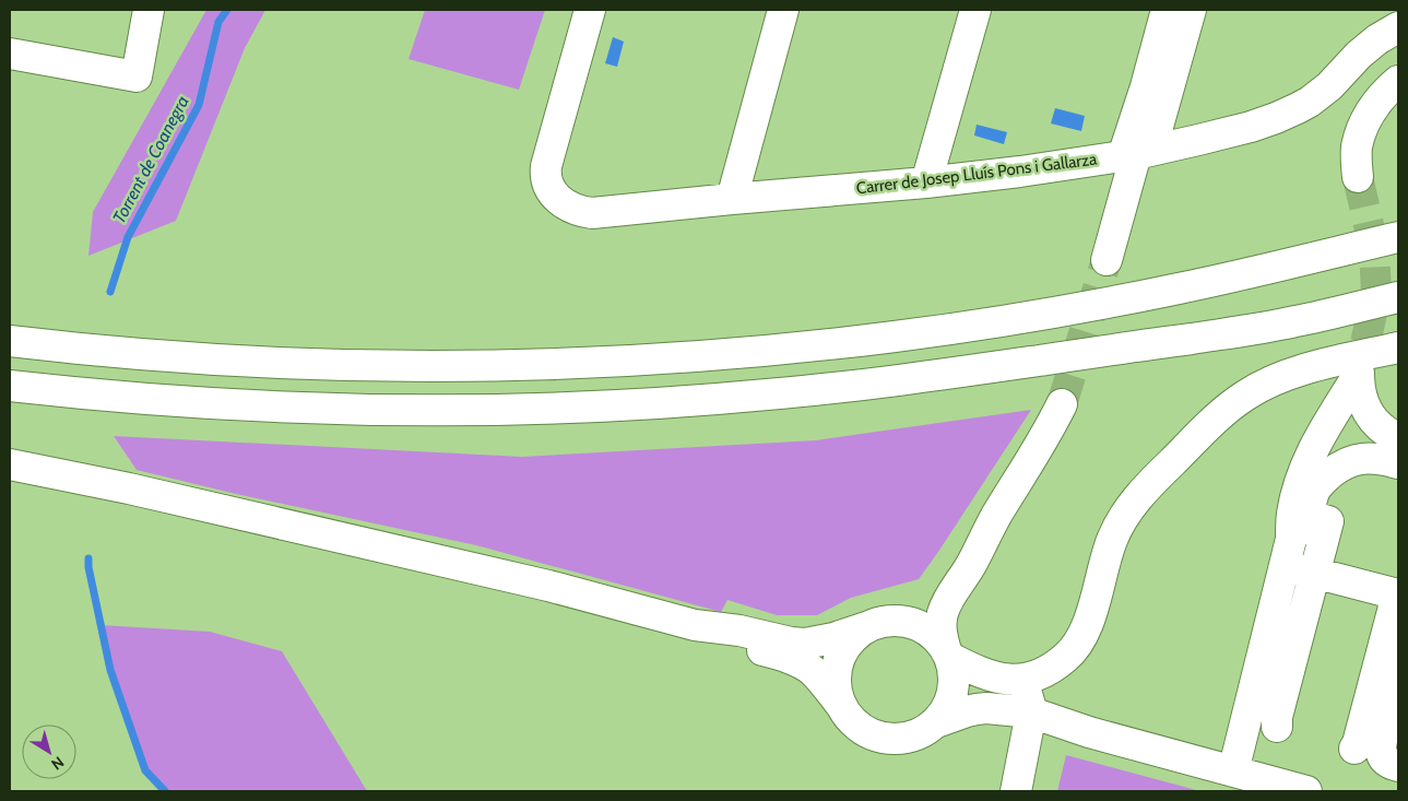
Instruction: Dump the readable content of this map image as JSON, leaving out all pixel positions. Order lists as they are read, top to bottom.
{
  "streets": {
    "main road": ["Carrer de Josep Lluís Pons i Gallarza"]
  },
  "water": ["Torrent de Coanegra"],
  "north": "bottom right"
}
